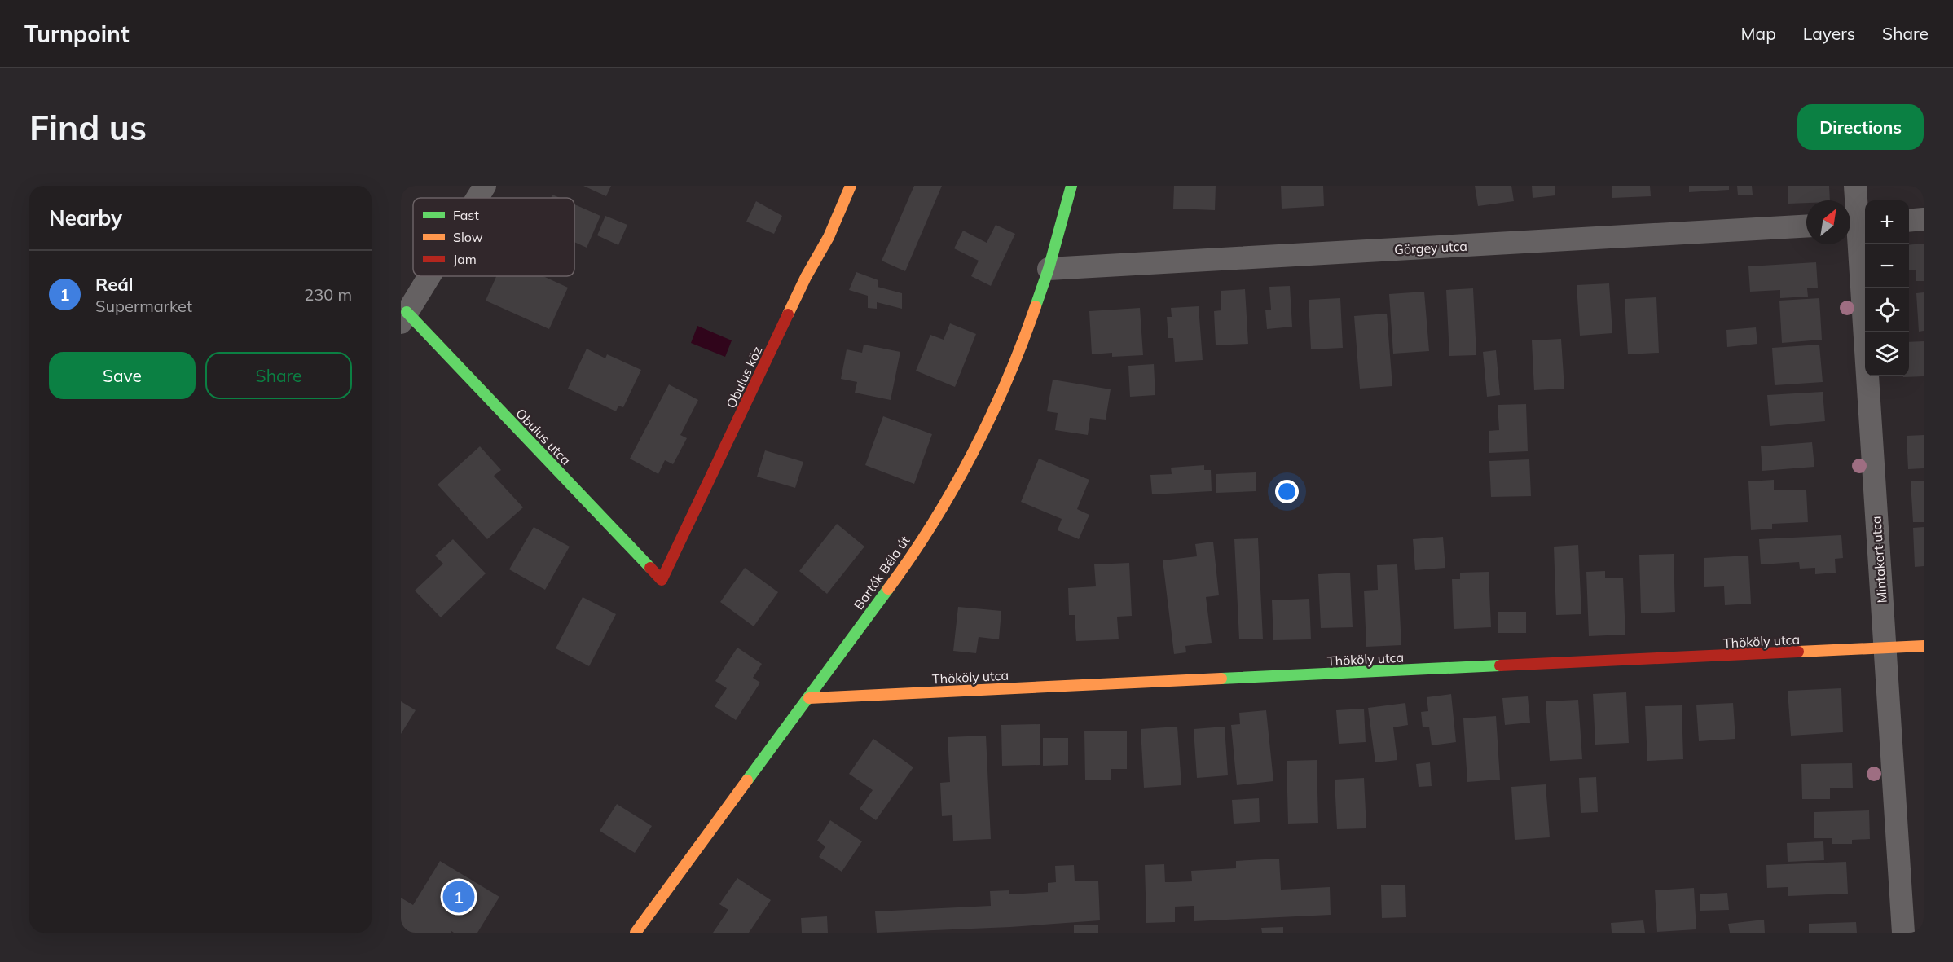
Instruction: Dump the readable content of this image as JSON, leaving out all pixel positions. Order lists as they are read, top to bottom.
{
  "streets": {
    "street": [
      "Görgey utca",
      "Obulus köz",
      "Obulus utca",
      "Mintakert utca",
      "Bartók Béla út",
      "Thököly utca"
    ]
  },
  "crossings": [
    ["Görgey utca", "Bartók Béla út"],
    ["Obulus köz", "Obulus utca"],
    ["Mintakert utca", "Thököly utca"],
    ["Bartók Béla út", "Thököly utca"]
  ],
  "legend": ["Fast", "Slow", "Jam"],
  "north": "top right",
  "page": {
    "header": "Turnpoint",
    "nav": ["Map", "Layers", "Share"],
    "buttons": [
      "Directions",
      ["Save", "Share"]
    ],
    "title": "Find us",
    "heading": "Nearby",
    "map_buttons": ["+", "−"],
    "list": [
      {
        "mark": "1",
        "name": "Reál",
        "note": "Supermarket",
        "value": "230 m"
      }
    ],
    "pins": "1"
  }
}
